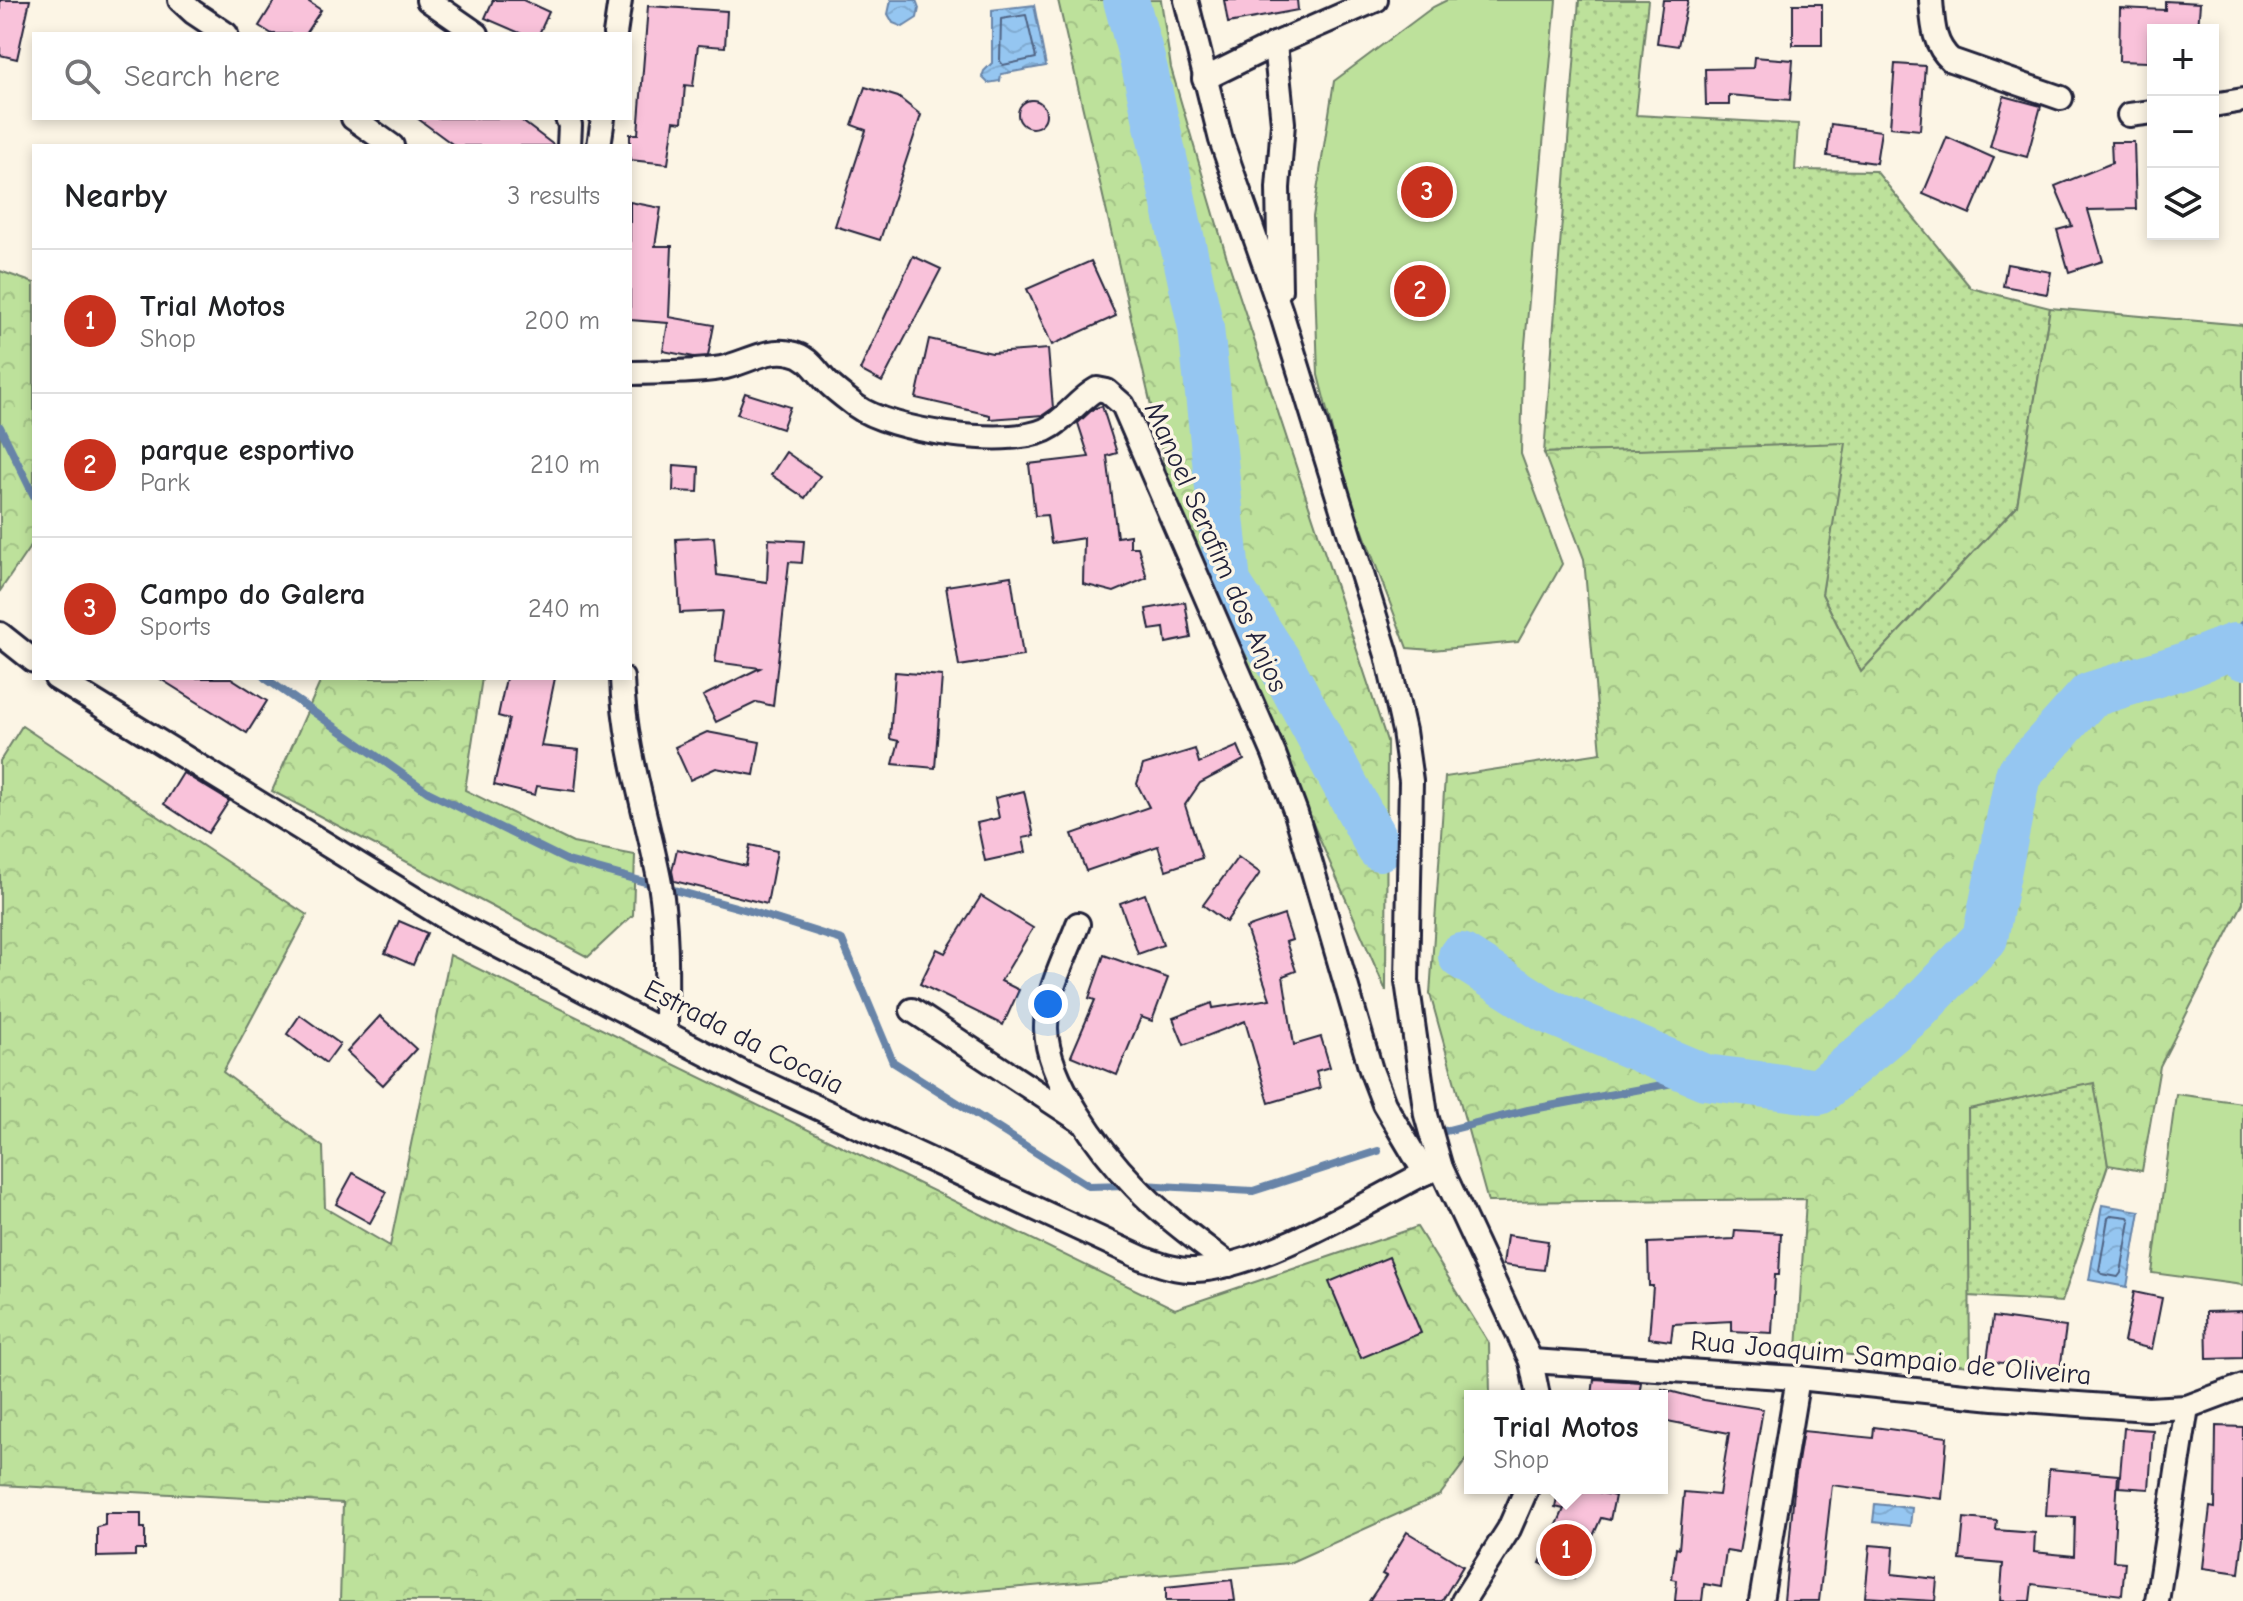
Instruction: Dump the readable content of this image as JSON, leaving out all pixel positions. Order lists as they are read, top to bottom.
{
  "streets": {
    "street": ["Manoel Serafim dos Anjos", "Estrada da Cocaia", "Rua Joaquim Sampaio de Oliveira"]
  },
  "crossings": [
    ["Manoel Serafim dos Anjos", "Estrada da Cocaia"]
  ],
  "page": {
    "map_buttons": ["+", "−"],
    "search": "Search here",
    "heading": ["Nearby", "3 results"],
    "pins": ["3", "2", "1"],
    "list": [
      {
        "mark": "1",
        "name": "Trial Motos",
        "note": "Shop",
        "value": "200 m"
      },
      {
        "mark": "2",
        "name": "parque esportivo",
        "note": "Park",
        "value": "210 m"
      },
      {
        "mark": "3",
        "name": "Campo do Galera",
        "note": "Sports",
        "value": "240 m"
      }
    ],
    "popup": ["Trial Motos", "Shop"]
  }
}
